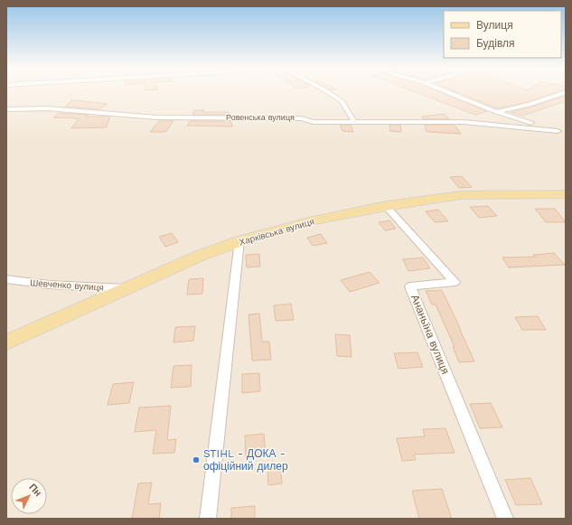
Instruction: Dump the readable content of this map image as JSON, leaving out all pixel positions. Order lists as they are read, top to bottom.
{
  "streets": {
    "main road": ["Харківська вулиця"],
    "street": ["Ровенська вулиця", "Шевченко вулиця", "Ананьїна вулиця"]
  },
  "crossings": [
    ["Харківська вулиця", "Шевченко вулиця"],
    ["Харківська вулиця", "Ананьїна вулиця"]
  ],
  "places": ["STIHL - ДОКА - офіційний дилер"],
  "legend": ["Вулиця", "Будівля"],
  "north": "top right"
}
